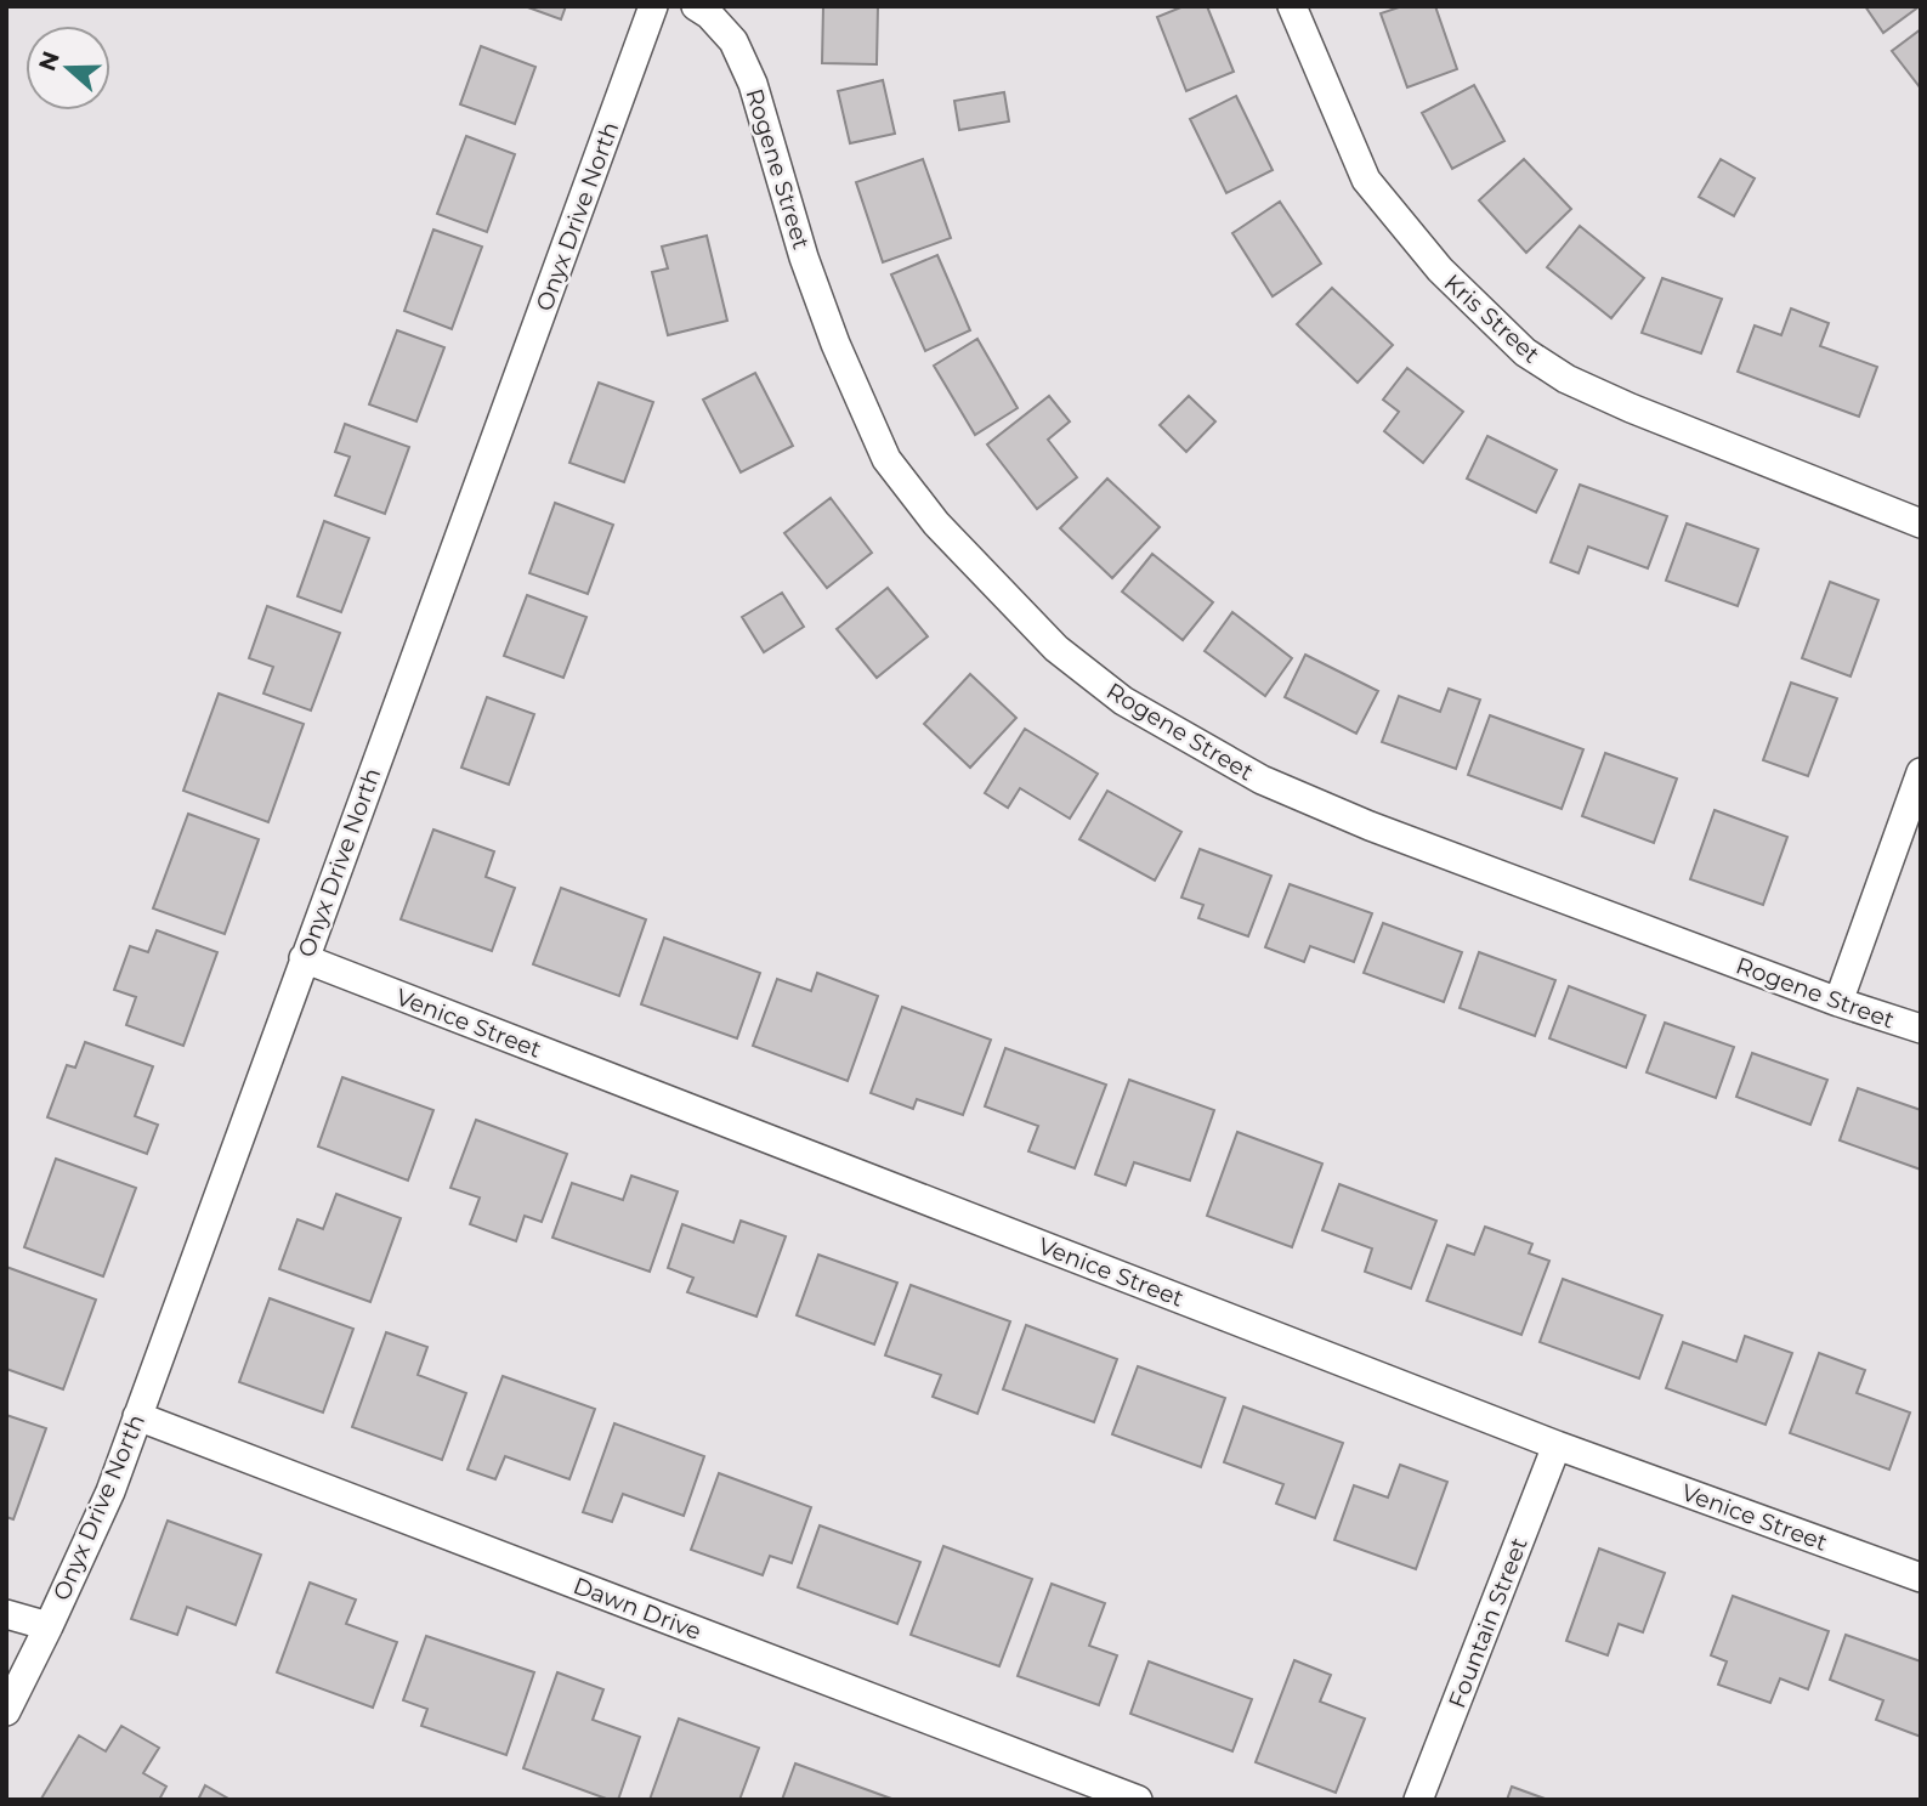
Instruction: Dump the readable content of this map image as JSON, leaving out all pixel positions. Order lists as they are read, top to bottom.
{
  "streets": {
    "street": [
      "Rogene Street",
      "Onyx Drive North",
      "Kris Street",
      "Venice Street",
      "Dawn Drive",
      "Fountain Street"
    ]
  },
  "crossings": [
    ["Onyx Drive North", "Venice Street"],
    ["Onyx Drive North", "Dawn Drive"],
    ["Venice Street", "Fountain Street"]
  ],
  "north": "left"
}
